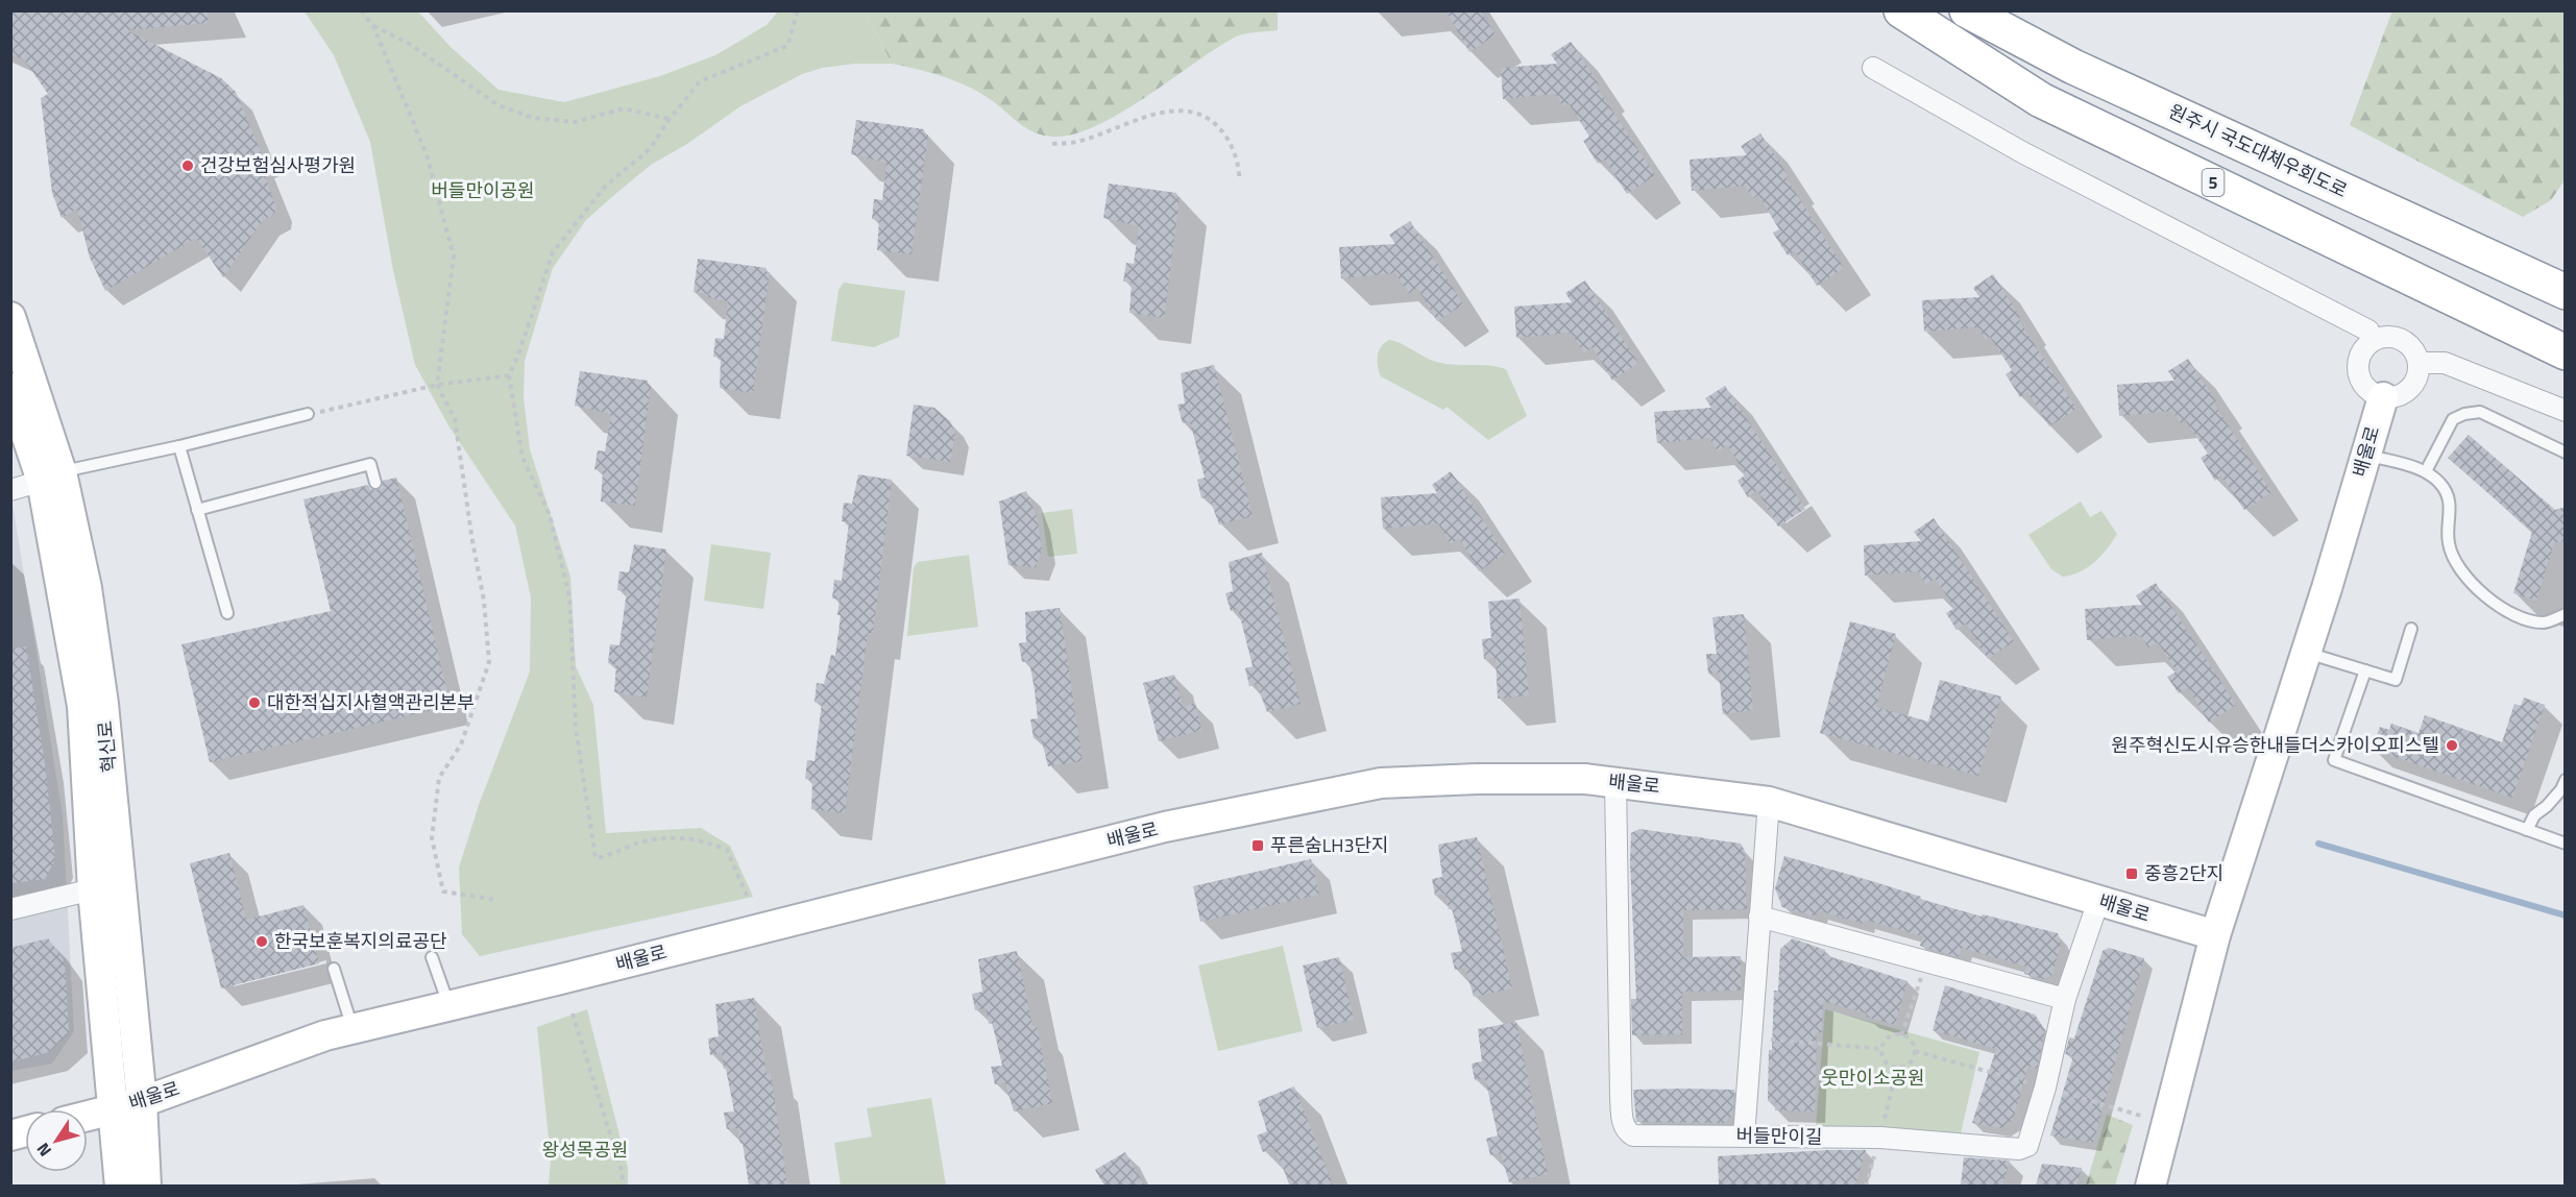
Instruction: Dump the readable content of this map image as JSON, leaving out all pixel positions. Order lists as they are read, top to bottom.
{
  "streets": {
    "highway": ["원주시 국도대체우회도로", "5"],
    "street": ["배울로", "혁신로", "버들만이길"]
  },
  "crossings": [
    ["배울로", "혁신로"],
    ["배울로", "버들만이길"]
  ],
  "parks": ["버들만이공원", "웃만이소공원", "왕성목공원"],
  "places": {
    "other": [
      "건강보험심사평가원",
      "대한적십지사혈액관리본부",
      "원주혁신도시유승한내들더스카이오피스텔",
      "한국보훈복지의료공단"
    ],
    "transit": ["푸른숨LH3단지", "중흥2단지"]
  },
  "north": "bottom left"
}
